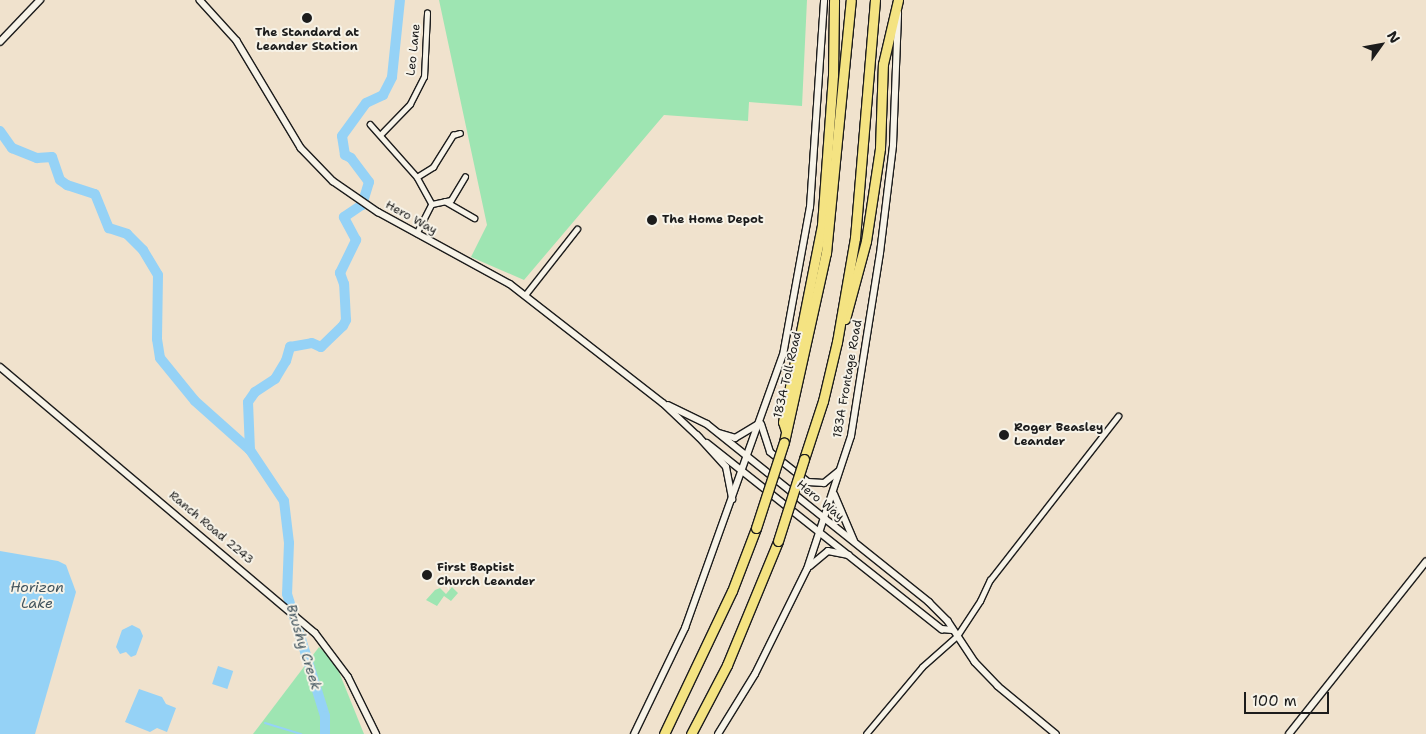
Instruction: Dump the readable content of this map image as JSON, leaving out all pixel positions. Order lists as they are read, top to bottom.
{
  "streets": {
    "highway": ["183A Toll Road"],
    "main road": ["183A Frontage Road", "Ranch Road 2243"],
    "street": ["Leo Lane", "Hero Way"]
  },
  "crossings": [
    ["Hero Way", "183A Frontage Road"]
  ],
  "water": ["Horizon Lake", "Brushy Creek"],
  "places": [
    "The Standard at Leander Station",
    "The Home Depot",
    "Roger Beasley Leander",
    "First Baptist Church Leander"
  ],
  "scale_bar": "100 m",
  "north": "top right"
}
